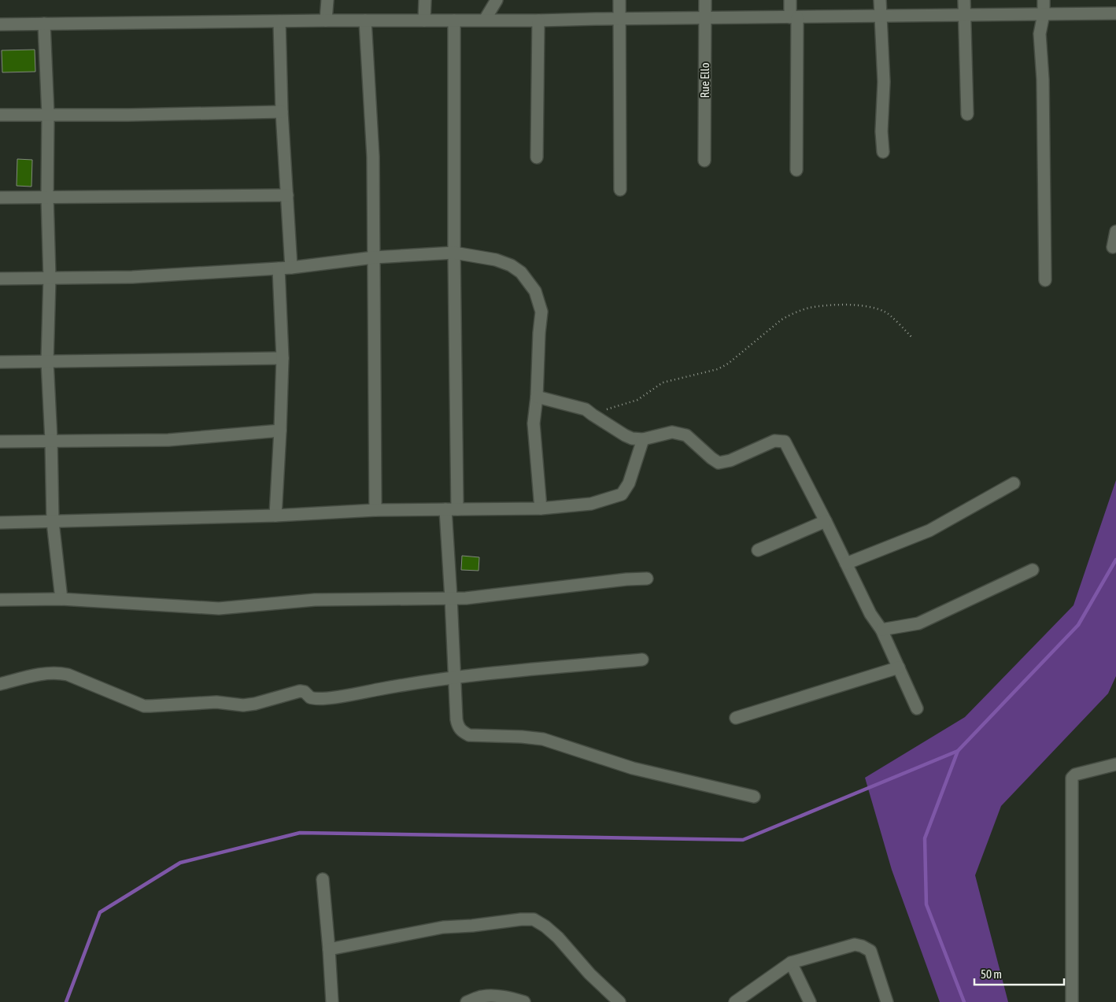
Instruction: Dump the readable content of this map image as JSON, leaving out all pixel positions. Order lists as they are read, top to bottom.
{
  "streets": {
    "street": ["Rue Ello"]
  },
  "scale_bar": "50 m"
}
